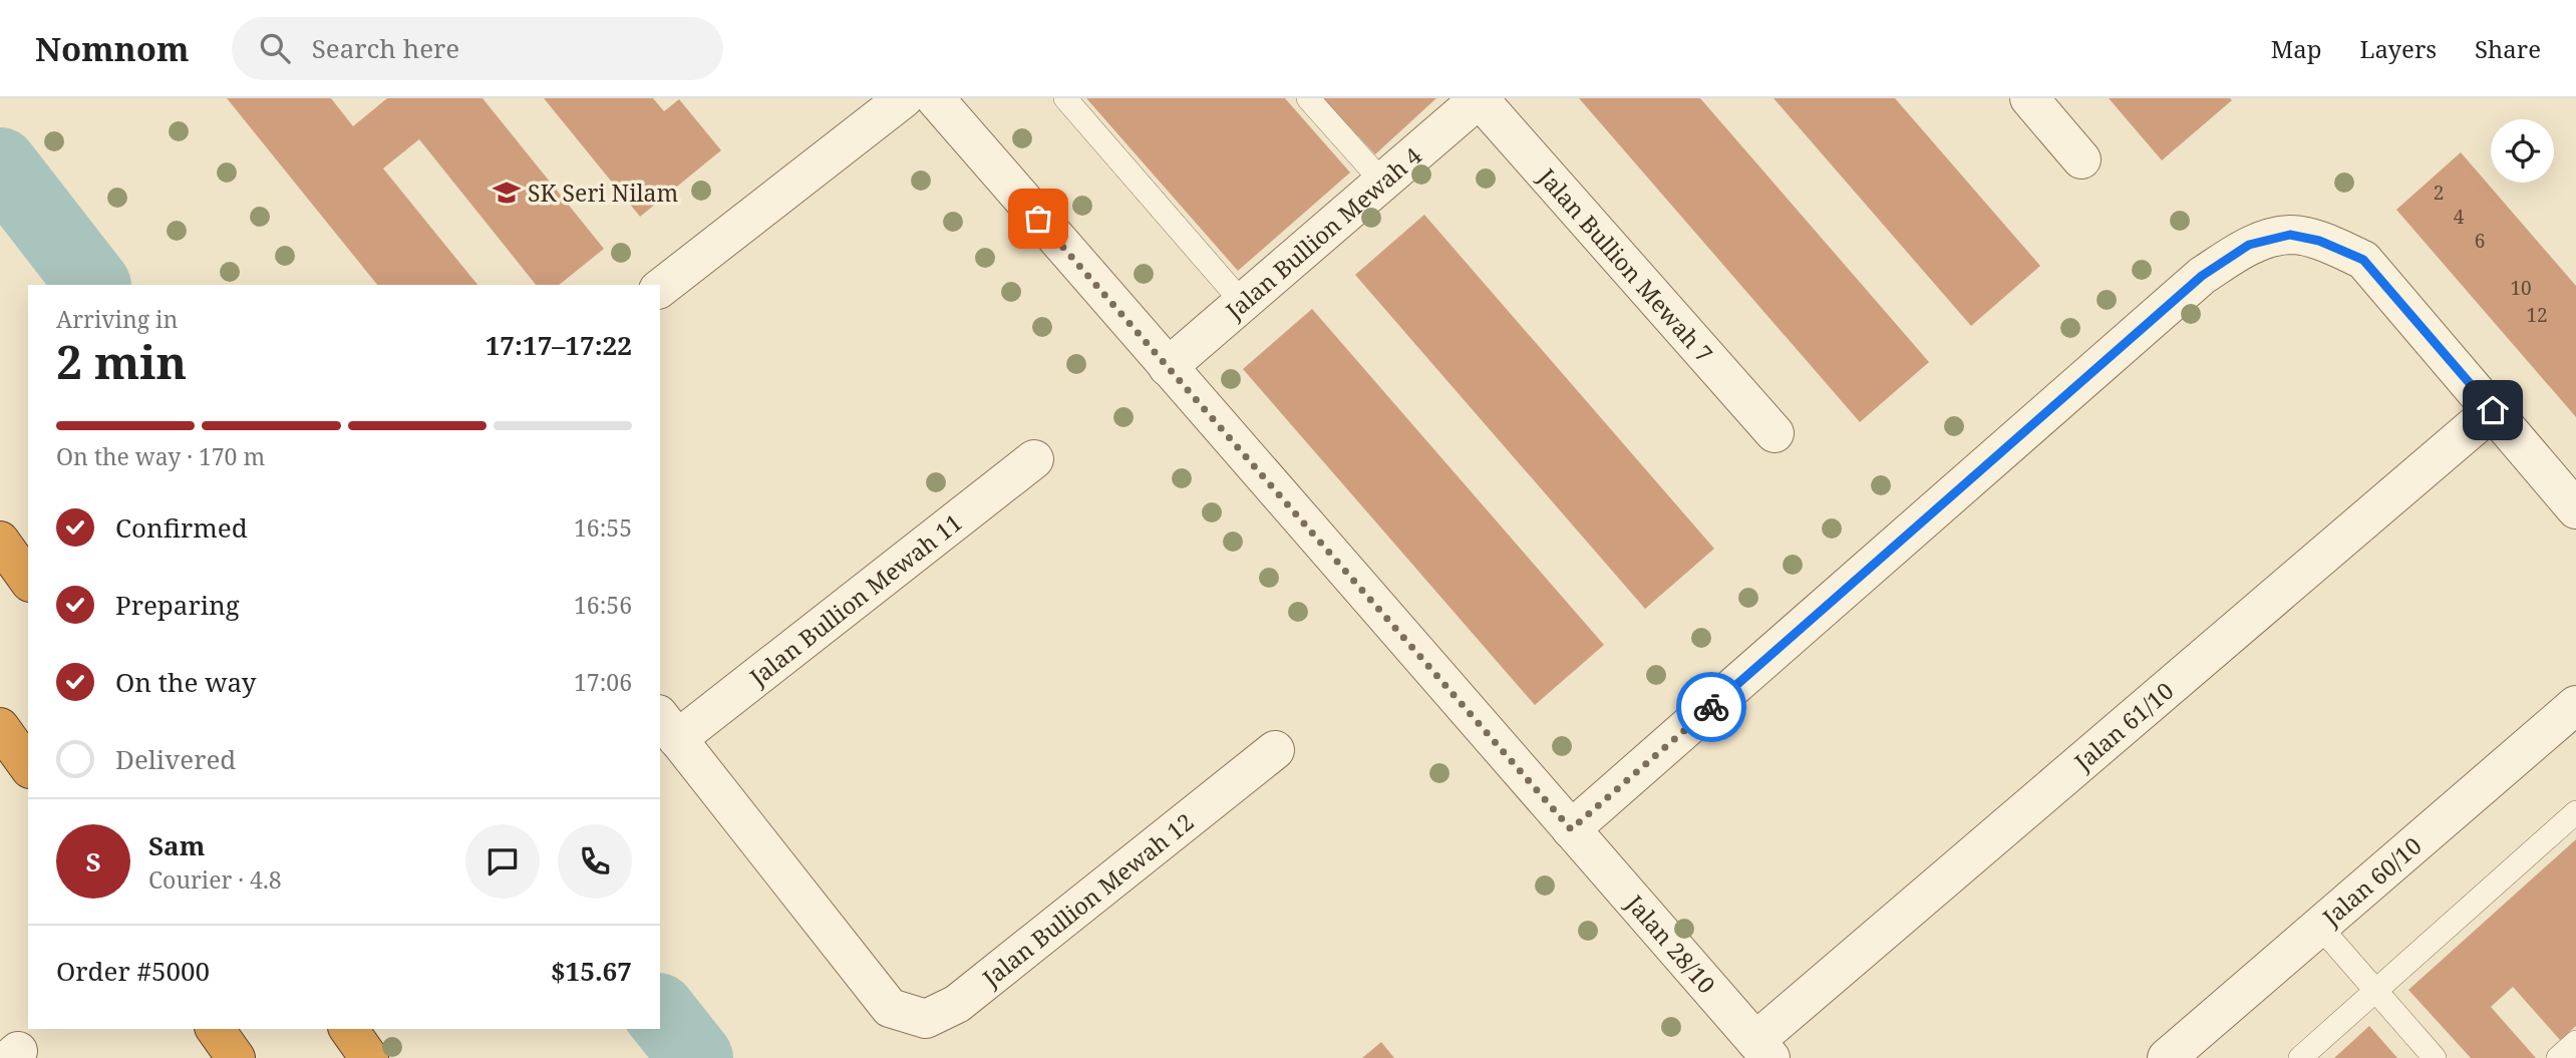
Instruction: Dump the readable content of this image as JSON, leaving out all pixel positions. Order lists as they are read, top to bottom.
{
  "streets": {
    "street": [
      "Jalan Bullion Mewah 4",
      "Jalan Bullion Mewah 7",
      "Jalan Bullion Mewah 11",
      "Jalan 61/10",
      "Jalan 60/10",
      "Jalan Bullion Mewah 12",
      "Jalan 28/10"
    ]
  },
  "crossings": [
    ["Jalan Bullion Mewah 4", "Jalan Bullion Mewah 7"],
    ["Jalan Bullion Mewah 4", "Jalan 28/10"],
    ["Jalan Bullion Mewah 11", "Jalan Bullion Mewah 12"],
    ["Jalan 61/10", "Jalan 28/10"]
  ],
  "places": {
    "school or university": ["SK Seri Nilam"]
  },
  "house_numbers": [
    "2",
    "4",
    "6",
    "10",
    "12"
  ],
  "page": {
    "header": "Nomnom",
    "search": "Search here",
    "nav": ["Map", "Layers", "Share"],
    "heading": ["2 min", "Arriving in", "17:17–17:22"],
    "panel": [
      "Sam",
      "Courier · 4.8",
      "Order #5000",
      "$15.67"
    ],
    "bar": "On the way · 170 m",
    "list": [
      ["Confirmed", "16:55"],
      ["Preparing", "16:56"],
      ["On the way", "17:06"],
      "Delivered"
    ],
    "round": "S"
  }
}
